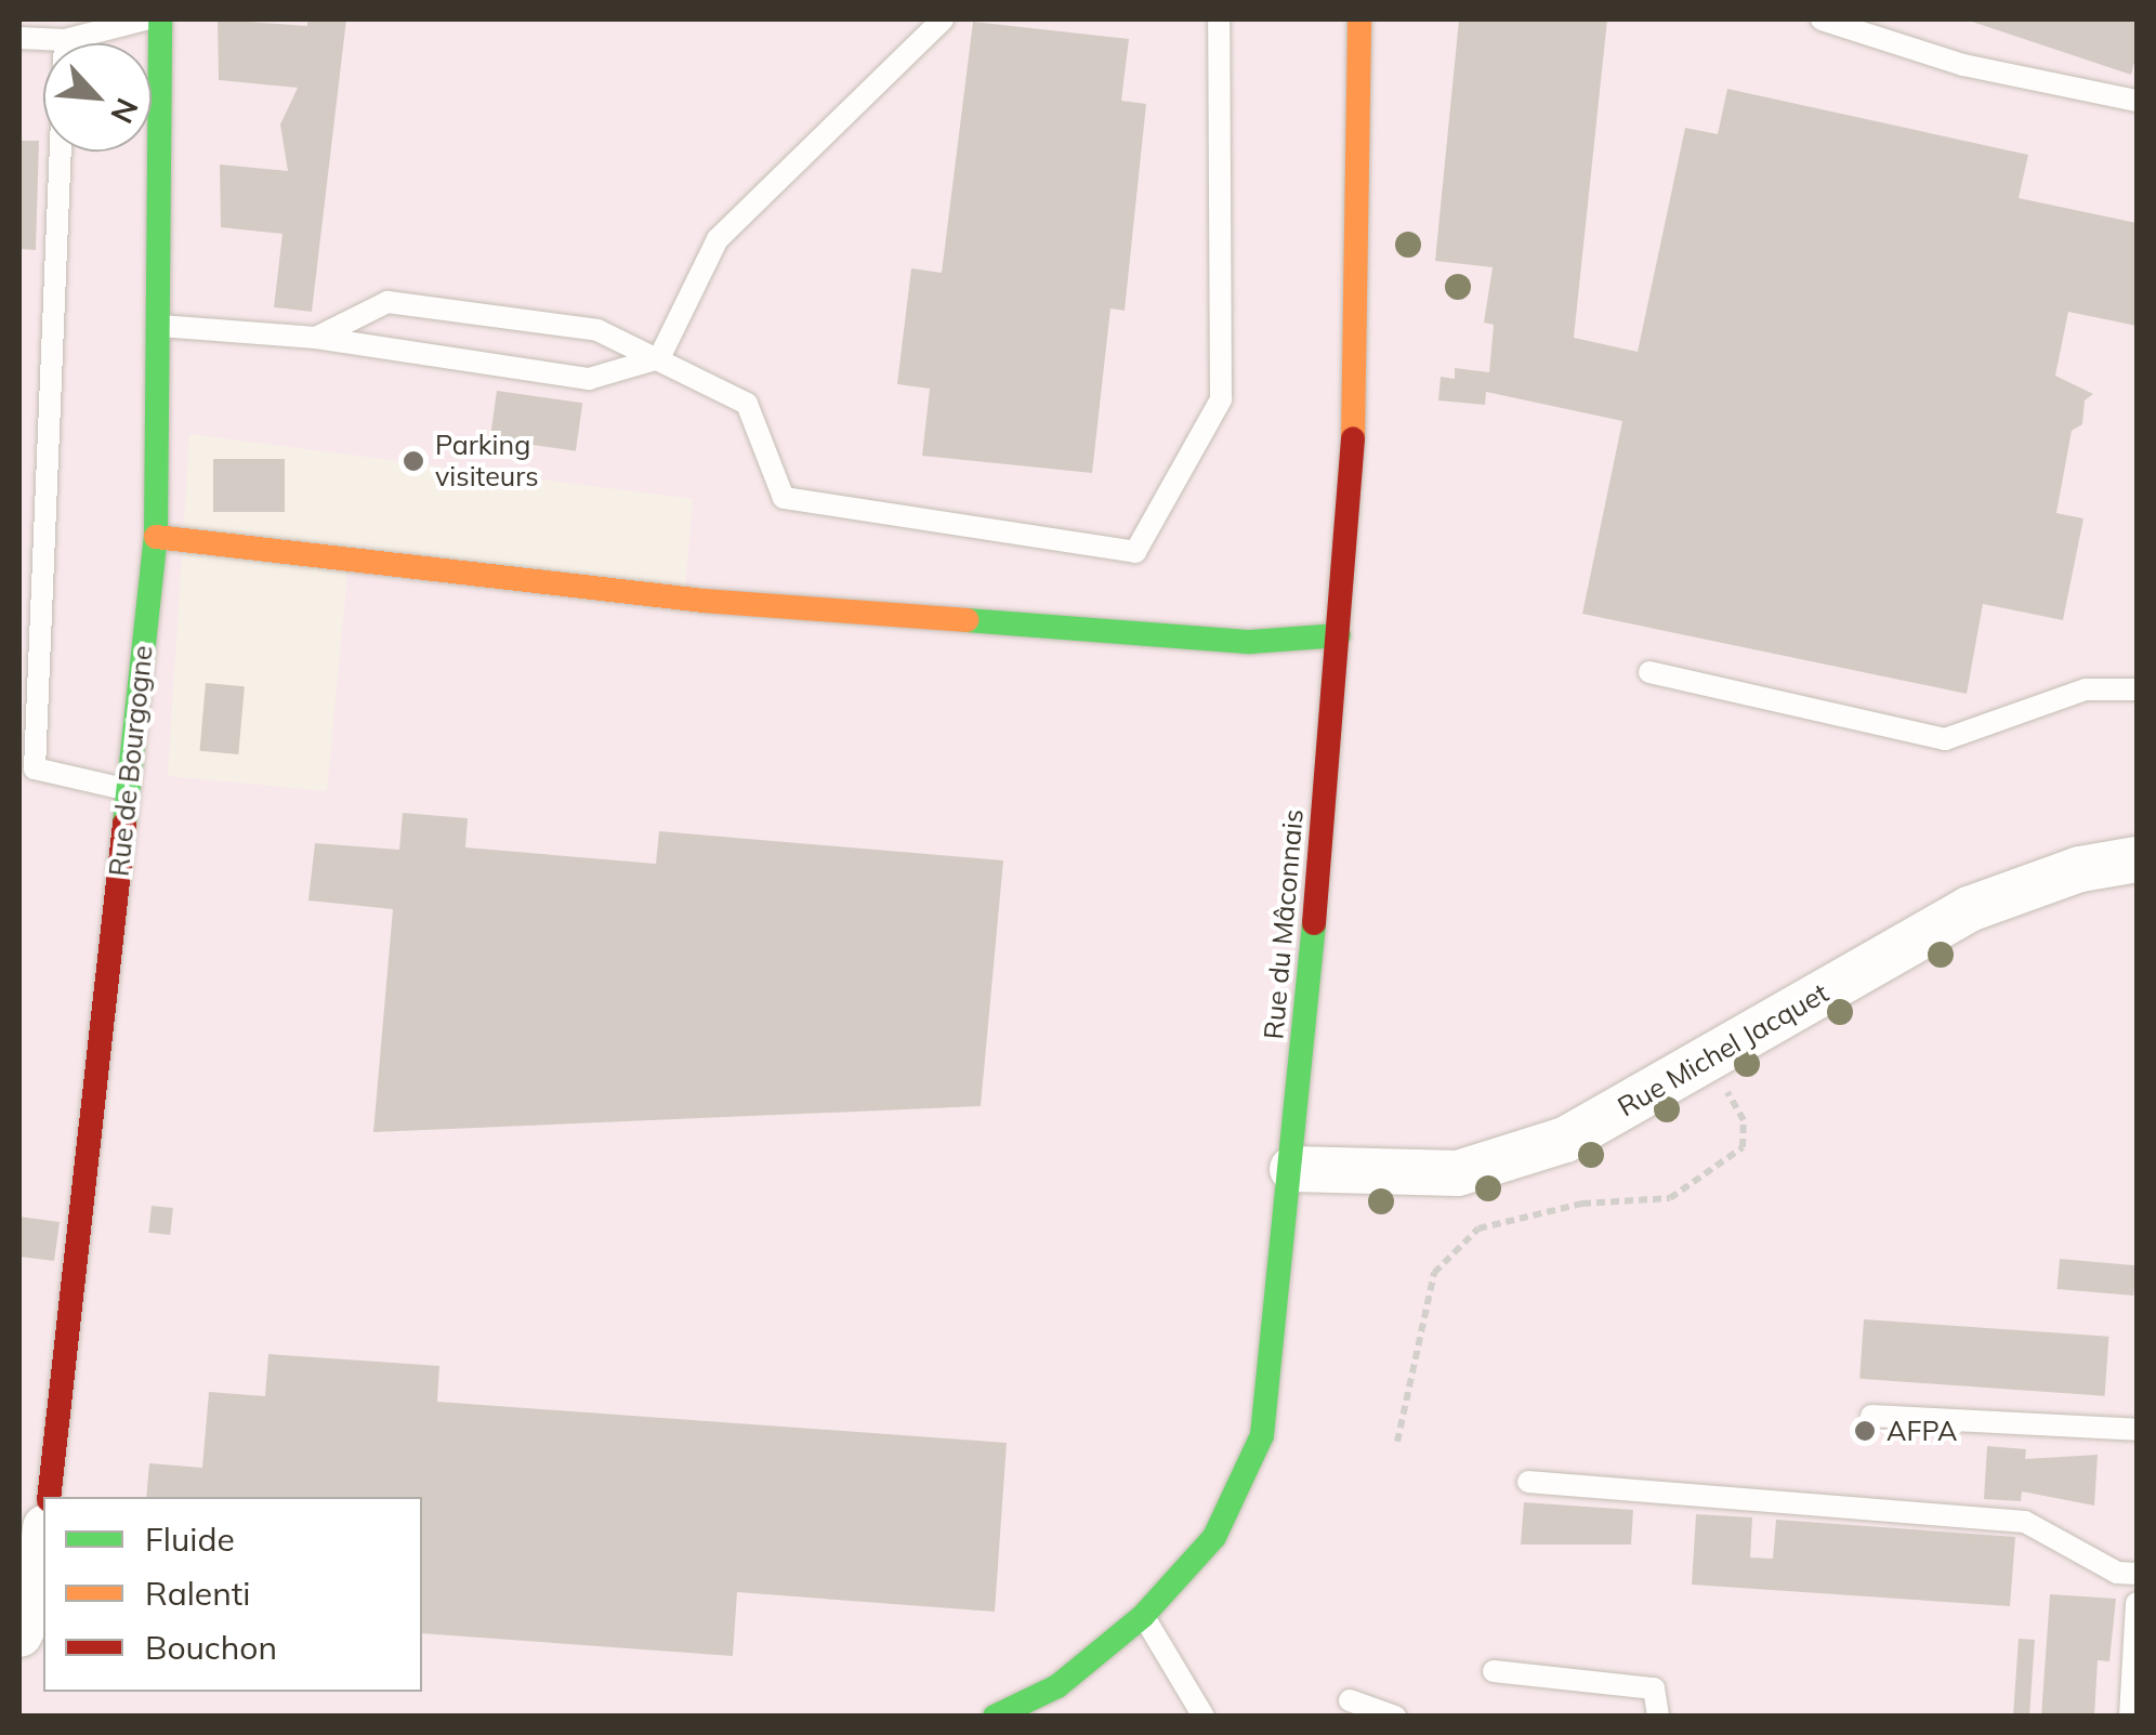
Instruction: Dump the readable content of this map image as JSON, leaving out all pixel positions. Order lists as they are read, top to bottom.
{
  "streets": {
    "street": ["Rue de Bourgogne", "Rue du Mâconnais", "Rue Michel Jacquet"]
  },
  "crossings": [
    ["Rue du Mâconnais", "Rue Michel Jacquet"]
  ],
  "places": ["Parking visiteurs", "AFPA"],
  "legend": ["Fluide", "Ralenti", "Bouchon"],
  "north": "bottom right"
}
